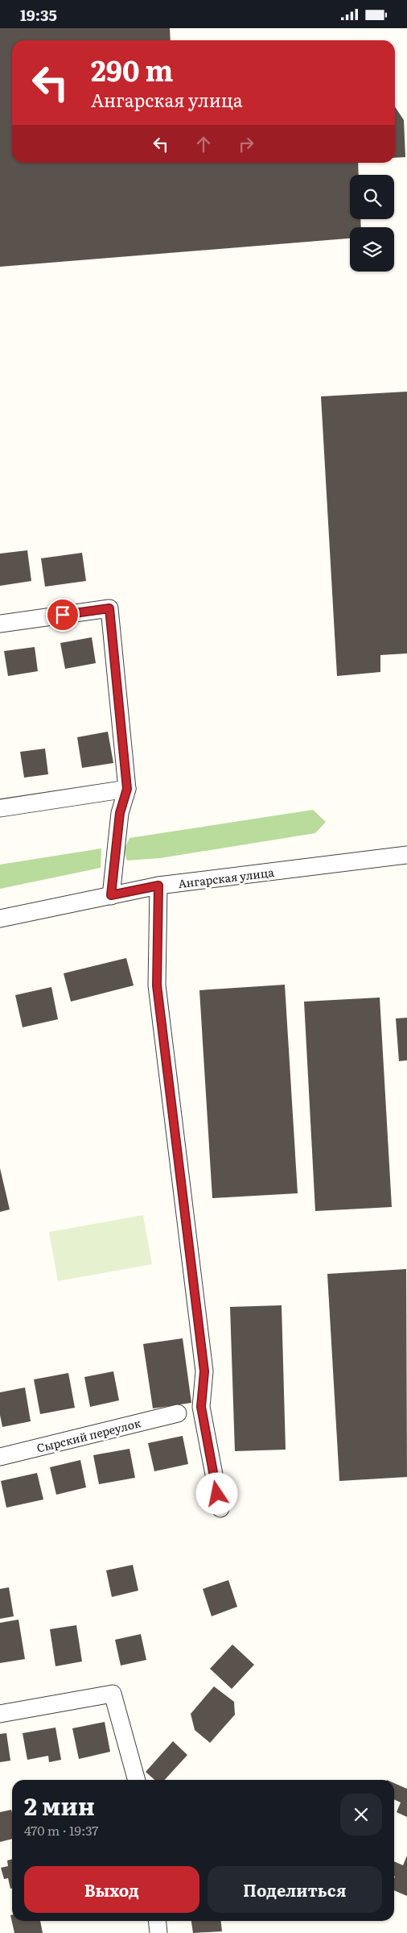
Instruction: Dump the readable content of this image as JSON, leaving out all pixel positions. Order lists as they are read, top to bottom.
{
  "streets": {
    "street": ["Ангарская улица", "Сырский переулок"]
  },
  "page": {
    "status": "19:35",
    "turn": ["290 m", "Ангарская улица"],
    "heading": ["2 мин", "470 m · 19:37"],
    "buttons": ["Выход", "Поделиться"]
  }
}
